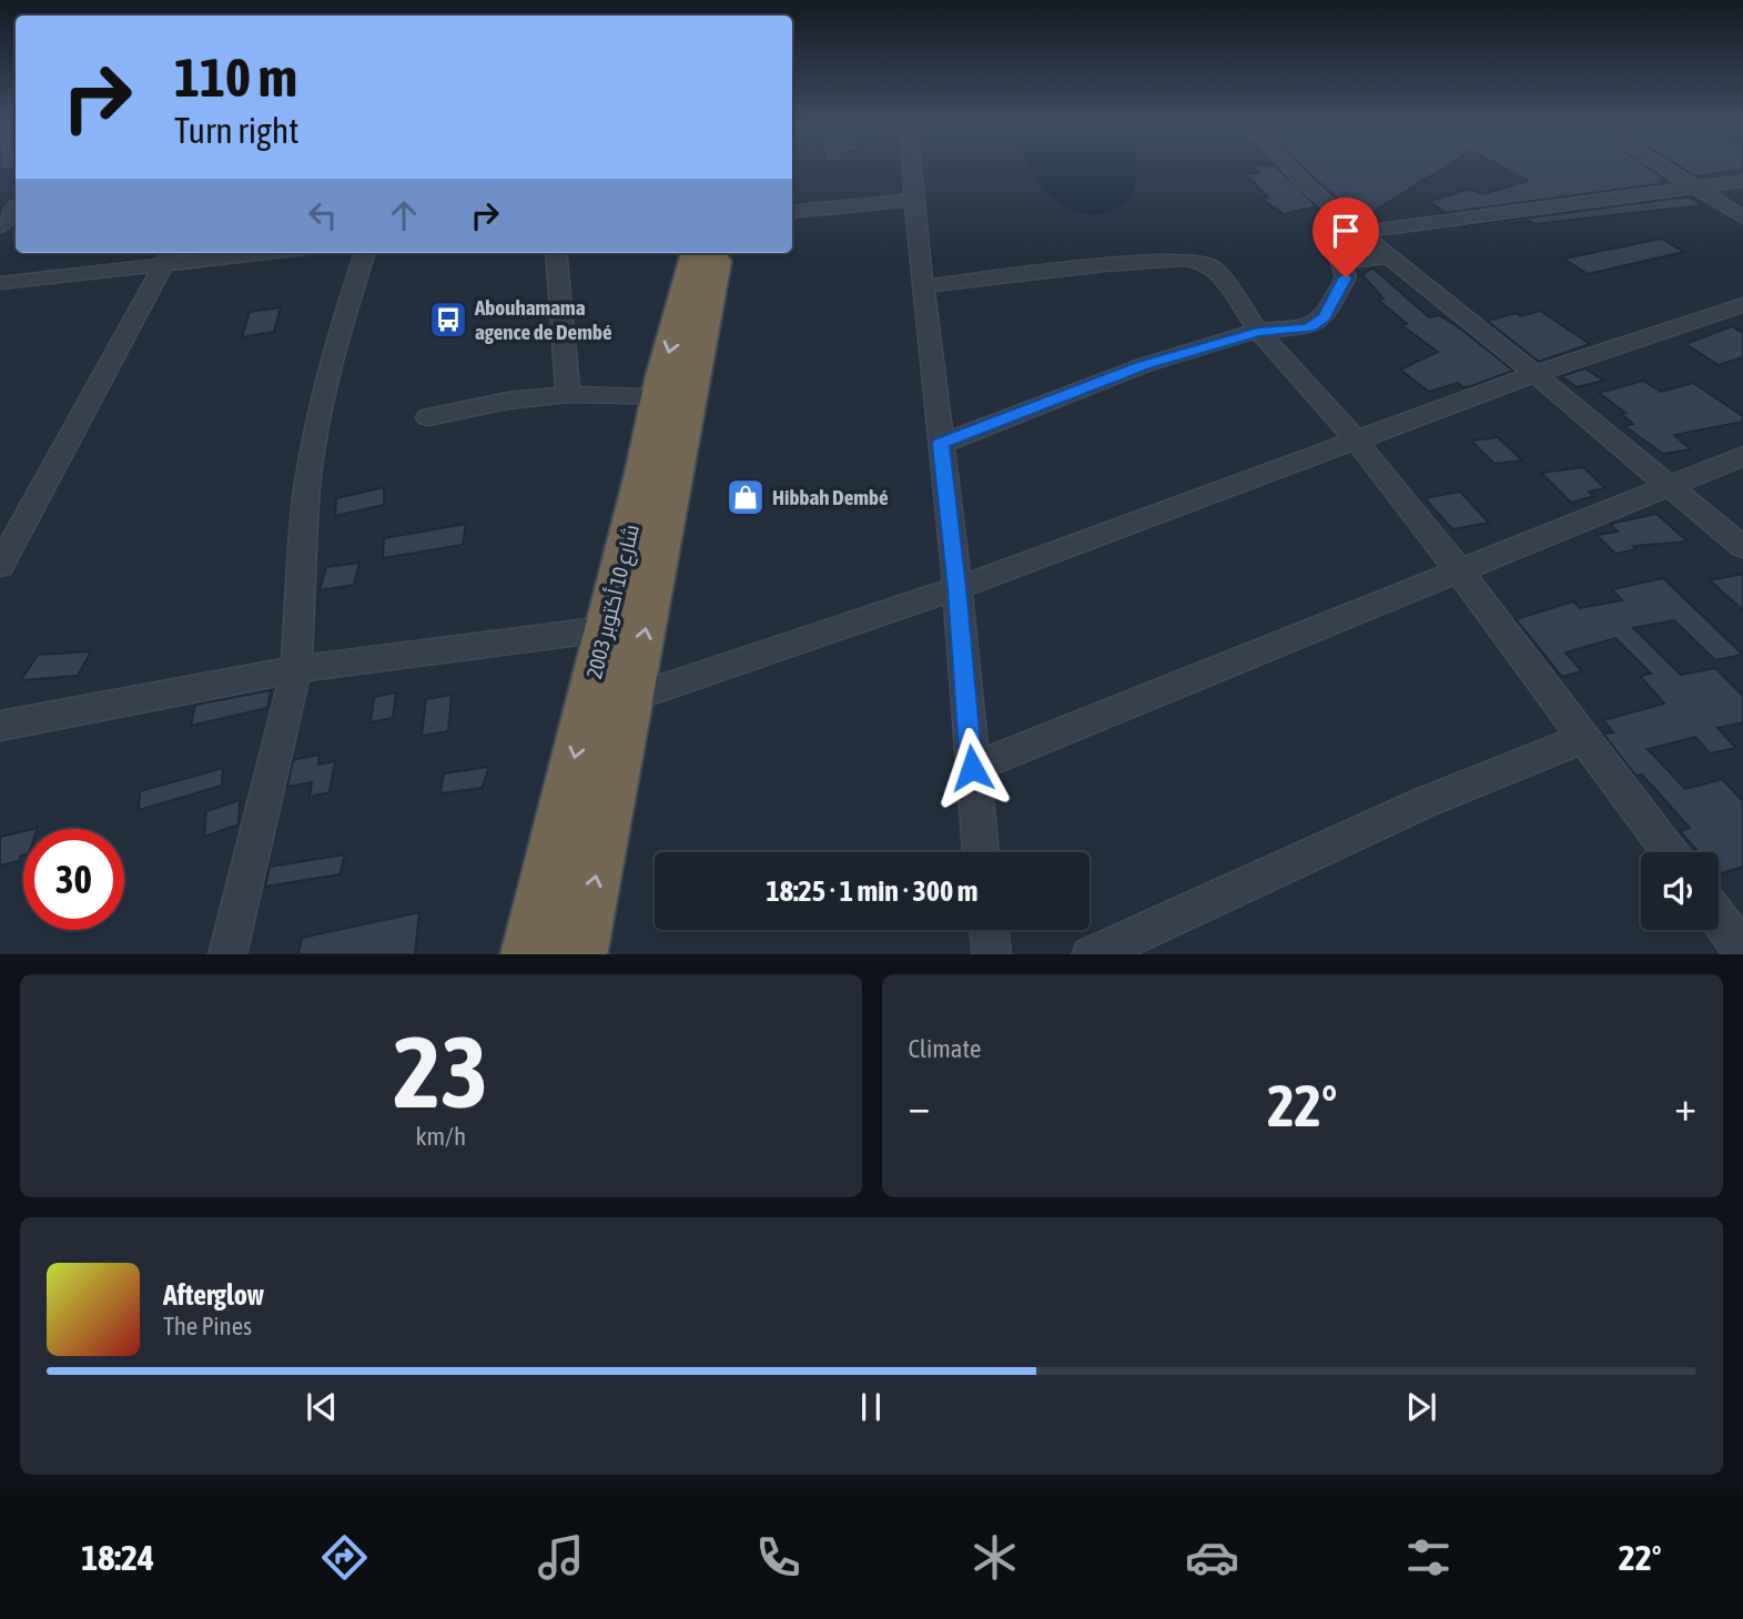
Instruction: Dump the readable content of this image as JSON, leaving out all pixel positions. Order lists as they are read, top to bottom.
{
  "streets": {
    "highway": ["شارع 10 أكتوبر 2003"]
  },
  "places": {
    "bus stop": ["Abouhamama agence de Dembé"],
    "shop": ["Hibbah Dembé"]
  },
  "page": {
    "turn": ["110 m", "Turn right"],
    "limit": "30",
    "trip": "18:25 · 1 min · 300 m",
    "tile": [
      ["23", "km/h"],
      "Climate"
    ],
    "heat": ["−", "22°", "+"],
    "song": ["Afterglow", "The Pines"],
    "tabs": ["18:24", "22°"]
  }
}
